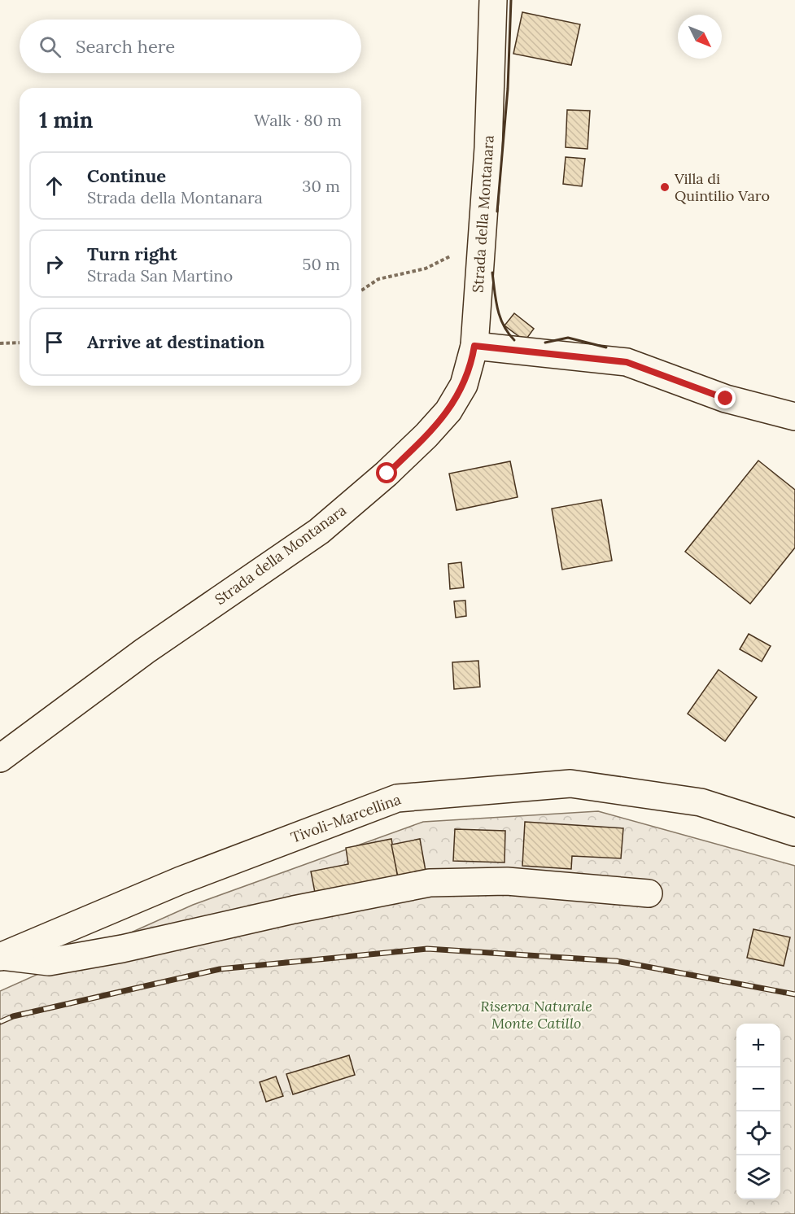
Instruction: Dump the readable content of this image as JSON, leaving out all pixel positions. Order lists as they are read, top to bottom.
{
  "streets": {
    "street": ["Strada della Montanara", "Tivoli-Marcellina"]
  },
  "parks": ["Riserva Naturale Monte Catillo"],
  "places": ["Villa di Quintilio Varo"],
  "north": "bottom right",
  "page": {
    "search": "Search here",
    "heading": ["1 min", "Walk · 80 m"],
    "list": [
      ["Continue", "Strada della Montanara", "30 m"],
      ["Turn right", "Strada San Martino", "50 m"],
      "Arrive at destination"
    ],
    "map_buttons": ["+", "−"]
  }
}
